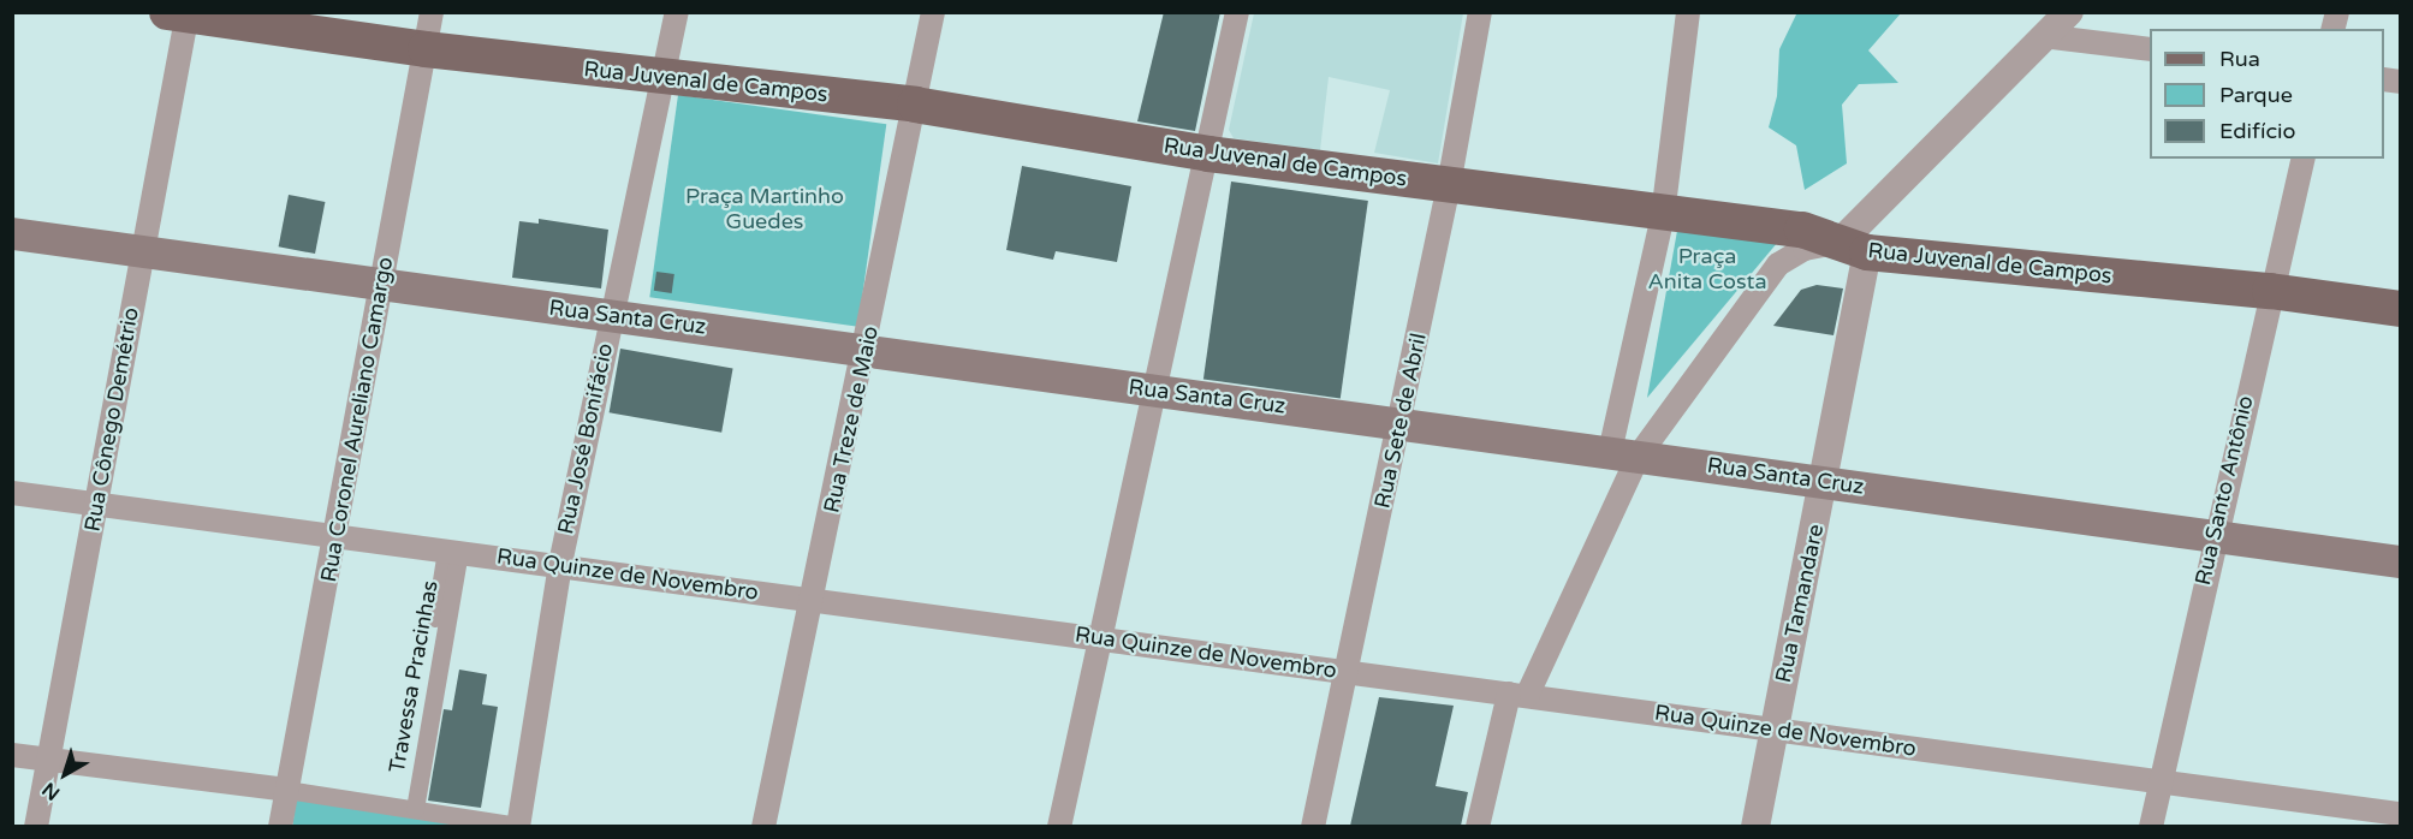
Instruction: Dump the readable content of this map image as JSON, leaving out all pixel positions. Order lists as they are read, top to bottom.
{
  "streets": {
    "main road": ["Rua Juvenal de Campos", "Rua Santa Cruz"],
    "street": [
      "Rua Cônego Demétrio",
      "Rua Coronel Aureliano Camargo",
      "Rua Treze de Maio",
      "Rua Sete de Abril",
      "Rua José Bonifácio",
      "Rua Santo Antônio",
      "Rua Quinze de Novembro",
      "Rua Tamandare",
      "Travessa Pracinhas"
    ]
  },
  "crossings": [
    ["Rua Juvenal de Campos", "Rua Cônego Demétrio"],
    ["Rua Juvenal de Campos", "Rua Coronel Aureliano Camargo"],
    ["Rua Juvenal de Campos", "Rua Treze de Maio"],
    ["Rua Juvenal de Campos", "Rua Sete de Abril"],
    ["Rua Juvenal de Campos", "Rua José Bonifácio"],
    ["Rua Juvenal de Campos", "Rua Santo Antônio"],
    ["Rua Juvenal de Campos", "Rua Tamandare"],
    ["Rua Santa Cruz", "Rua Cônego Demétrio"],
    ["Rua Santa Cruz", "Rua Coronel Aureliano Camargo"],
    ["Rua Santa Cruz", "Rua Treze de Maio"],
    ["Rua Santa Cruz", "Rua Sete de Abril"],
    ["Rua Santa Cruz", "Rua José Bonifácio"],
    ["Rua Santa Cruz", "Rua Santo Antônio"],
    ["Rua Santa Cruz", "Rua Tamandare"],
    ["Rua Cônego Demétrio", "Rua Quinze de Novembro"],
    ["Rua Coronel Aureliano Camargo", "Rua Quinze de Novembro"],
    ["Rua Treze de Maio", "Rua Quinze de Novembro"],
    ["Rua Sete de Abril", "Rua Quinze de Novembro"],
    ["Rua José Bonifácio", "Rua Quinze de Novembro"],
    ["Rua Santo Antônio", "Rua Quinze de Novembro"],
    ["Rua Quinze de Novembro", "Rua Tamandare"],
    ["Rua Quinze de Novembro", "Travessa Pracinhas"]
  ],
  "parks": ["Praça Martinho Guedes", "Praça Anita Costa"],
  "legend": ["Rua", "Parque", "Edifício"],
  "north": "bottom left"
}
